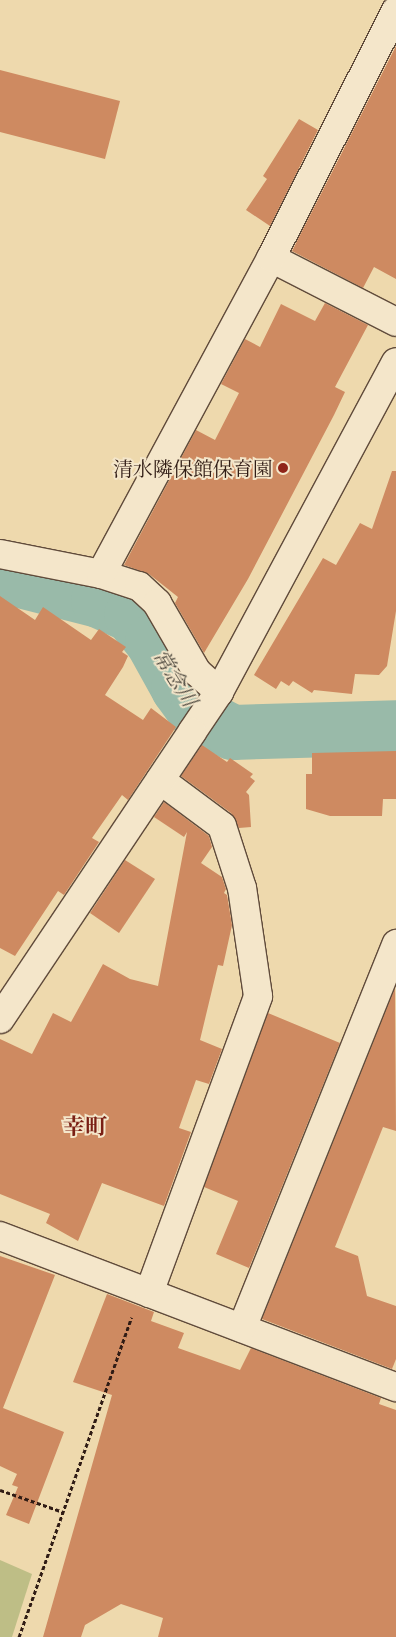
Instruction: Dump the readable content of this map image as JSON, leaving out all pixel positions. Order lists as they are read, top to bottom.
{
  "districts": ["幸町"],
  "water": ["常念川"],
  "places": ["清水隣保館保育園"]
}
